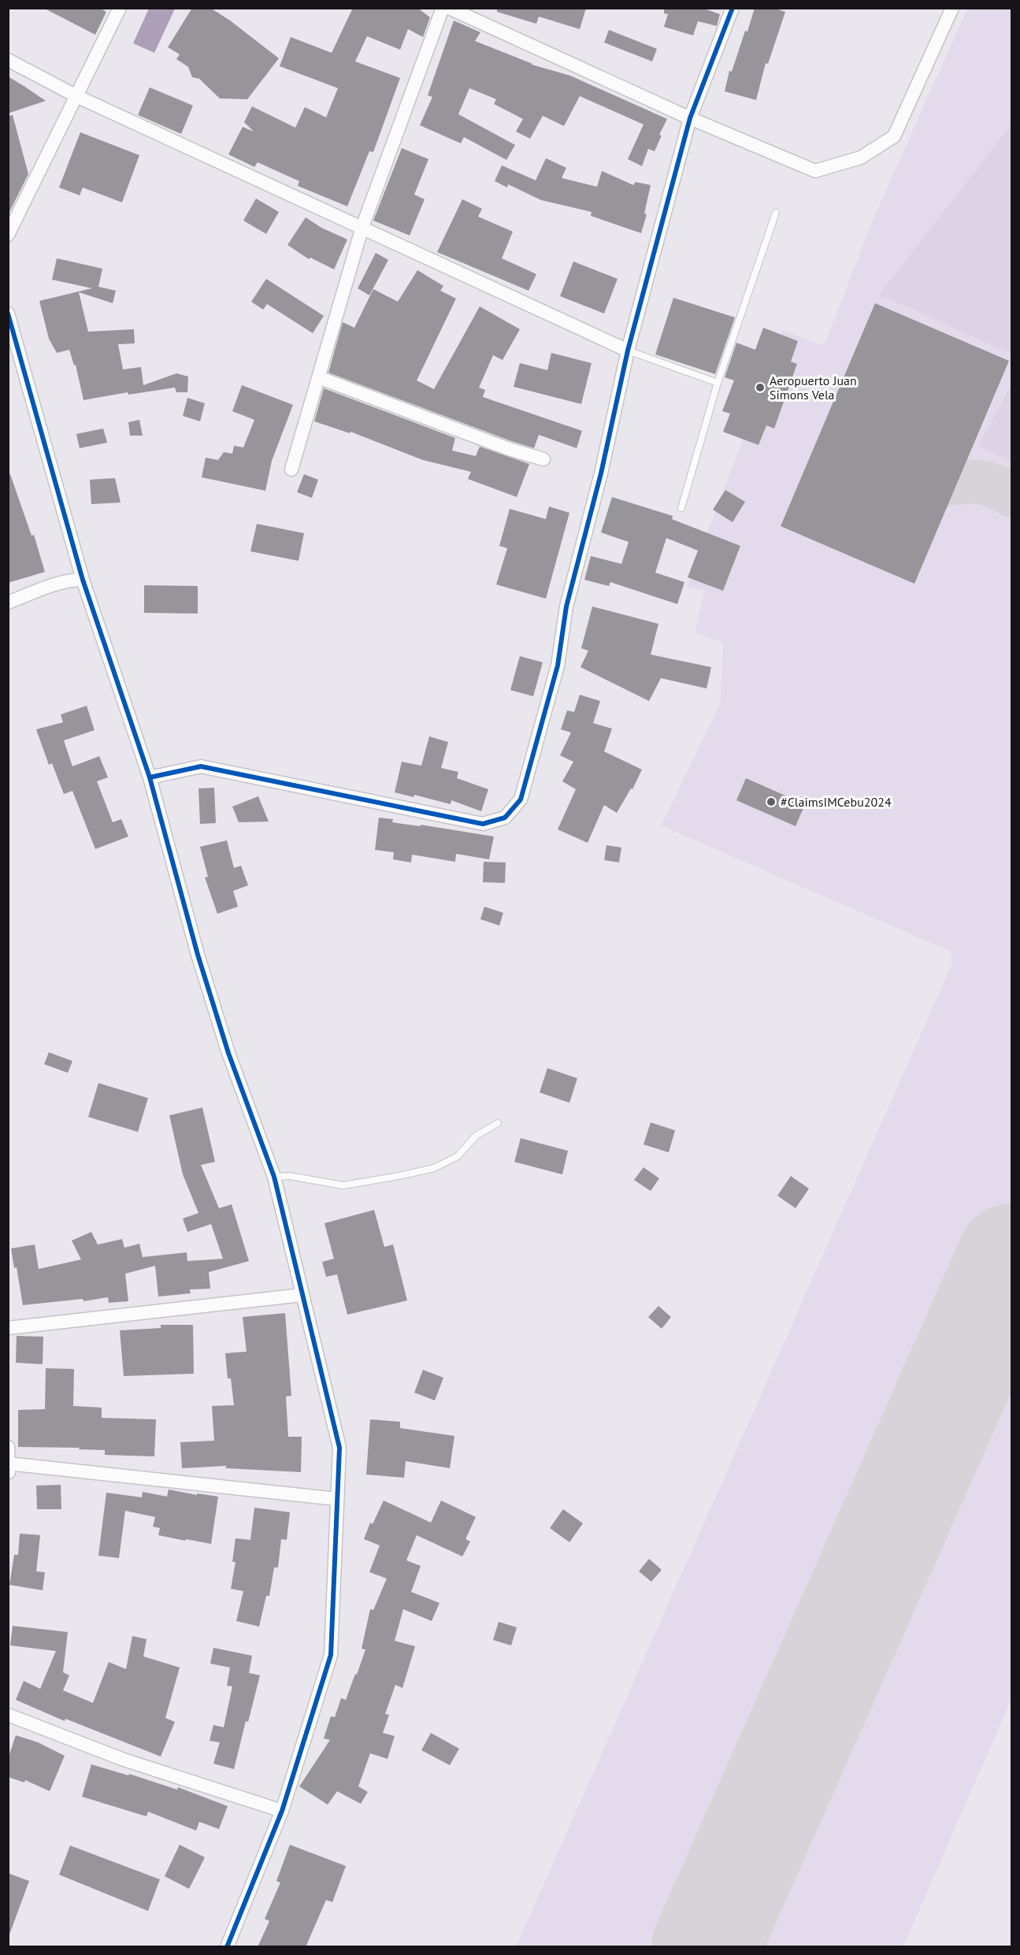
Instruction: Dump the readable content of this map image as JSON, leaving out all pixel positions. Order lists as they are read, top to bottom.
{
  "places": ["Aeropuerto Juan Simons Vela", "#ClaimsIMCebu2024"]
}
